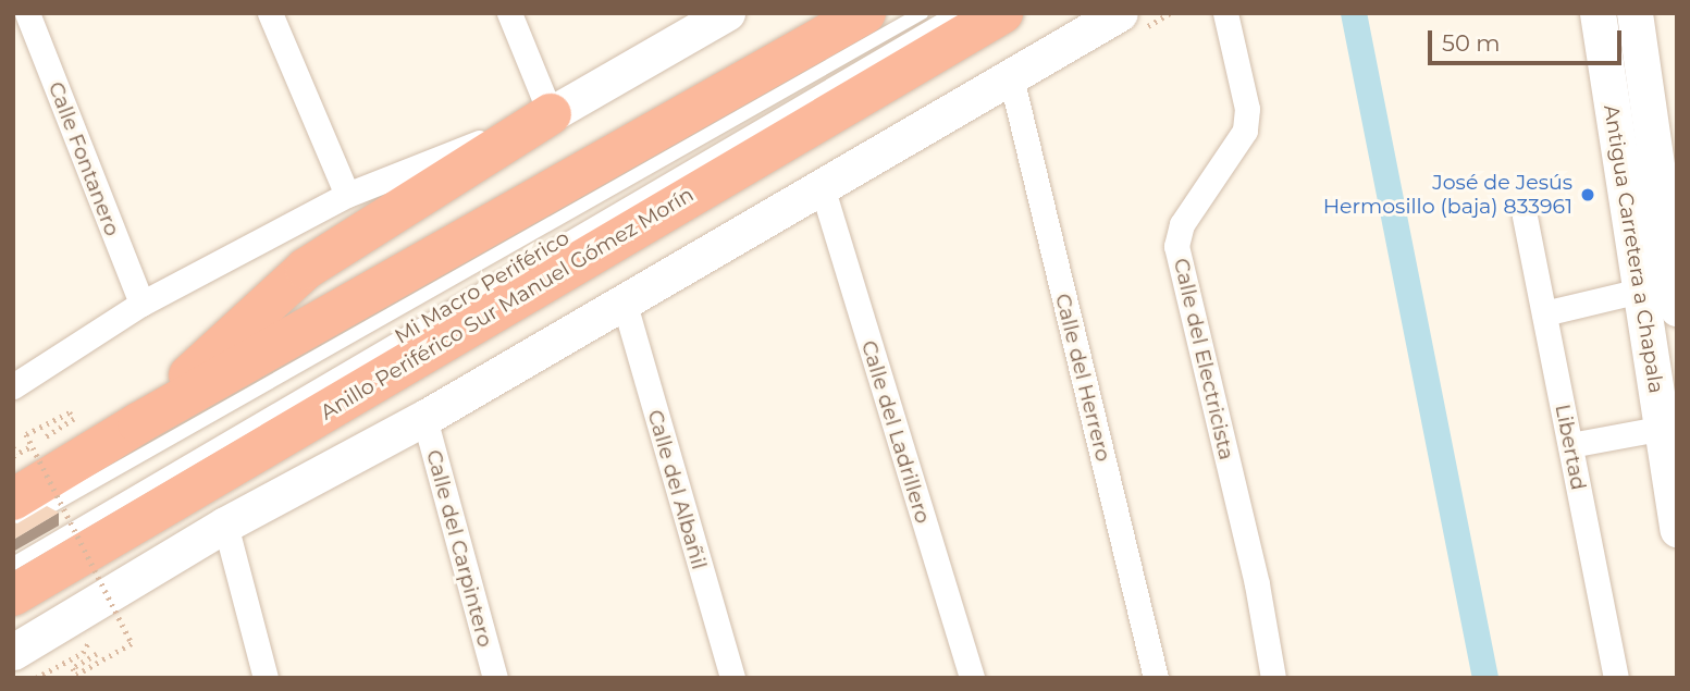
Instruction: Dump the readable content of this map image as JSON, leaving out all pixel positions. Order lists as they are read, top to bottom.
{
  "streets": {
    "highway": ["Anillo Periférico Sur Manuel Gómez Morín"],
    "main road": ["Antigua Carretera a Chapala"],
    "street": [
      "Calle Fontanero",
      "Calle del Electricista",
      "Calle del Herrero",
      "Calle del Ladrillero",
      "Libertad",
      "Calle del Albañil",
      "Calle del Carpintero"
    ],
    "lane": ["Mi Macro Periférico"]
  },
  "places": ["José de Jesús Hermosillo (baja) 833961"],
  "scale_bar": "50 m"
}
